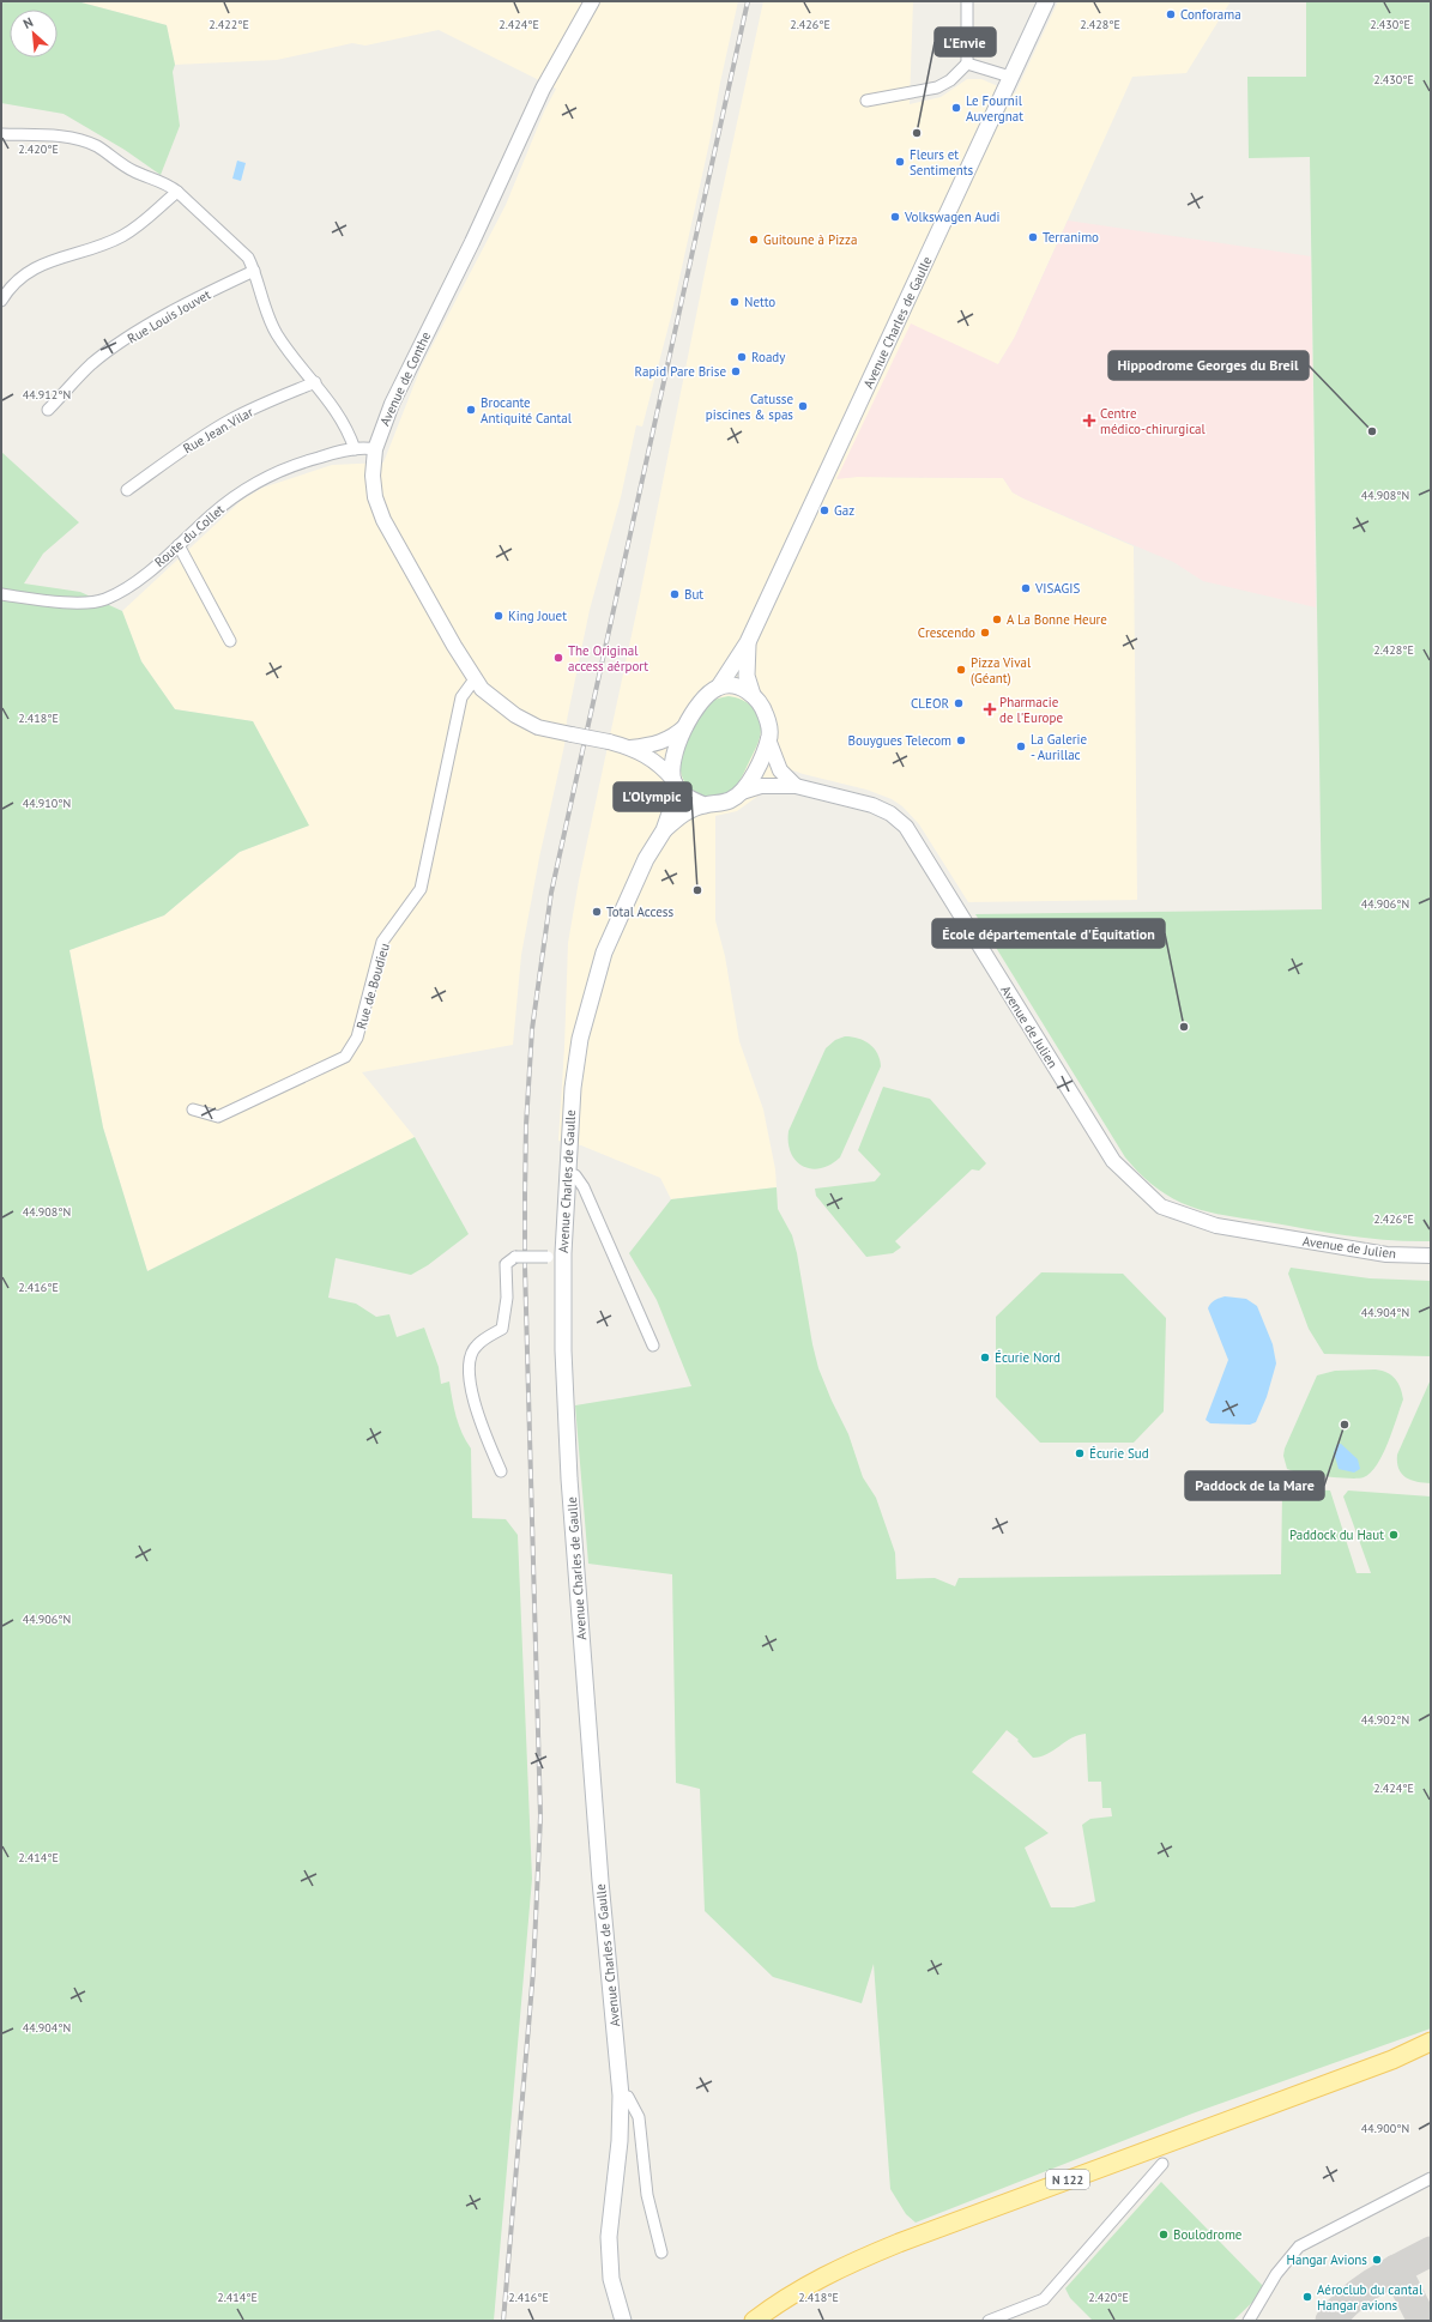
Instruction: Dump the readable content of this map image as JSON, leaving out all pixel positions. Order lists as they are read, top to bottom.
{
  "streets": {
    "main road": ["Avenue Charles de Gaulle", "N 122"],
    "street": [
      "Rue Louis Jouvet",
      "Avenue de Conthe",
      "Rue Jean Vilar",
      "Route du Collet",
      "Rue de Boudieu",
      "Avenue de Julien"
    ]
  },
  "crossings": [
    ["Avenue Charles de Gaulle", "Avenue de Conthe"],
    ["Avenue Charles de Gaulle", "Avenue de Julien"],
    ["Avenue de Conthe", "Route du Collet"],
    ["Avenue de Conthe", "Rue de Boudieu"],
    ["Avenue de Conthe", "Avenue de Julien"]
  ],
  "places": {
    "other": [
      "Conforama",
      "Le Fournil Auvergnat",
      "L'Envie",
      "Fleurs et Sentiments",
      "Volkswagen Audi",
      "Terranimo",
      "Guitoune à Pizza",
      "Netto",
      "Roady",
      "Rapid Pare Brise",
      "Catusse piscines & spas",
      "Brocante Antiquité Cantal",
      "Hippodrome Georges du Breil",
      "Gaz",
      "VISAGIS",
      "But",
      "King Jouet",
      "A La Bonne Heure",
      "Crescendo",
      "The Original access aérport",
      "Pizza Vival (Géant)",
      "CLEOR",
      "Bouygues Telecom",
      "La Galerie - Aurillac",
      "L'Olympic",
      "Total Access",
      "École départementale d'Équitation",
      "Écurie Nord",
      "Paddock de la Mare",
      "Écurie Sud",
      "Paddock du Haut",
      "Boulodrome",
      "Hangar Avions",
      "Aéroclub du cantal Hangar avions"
    ],
    "health": ["Centre médico-chirurgical", "Pharmacie de l'Europe"]
  },
  "north": "top left",
  "coordinates": [
    "2.422°E",
    "2.424°E",
    "2.426°E",
    "2.428°E",
    "2.430°E",
    "2.420°E",
    "44.912°N",
    "44.908°N",
    "2.418°E",
    "44.910°N",
    "44.906°N",
    "2.416°E",
    "44.904°N",
    "44.902°N",
    "2.414°E",
    "44.900°N"
  ]
}
